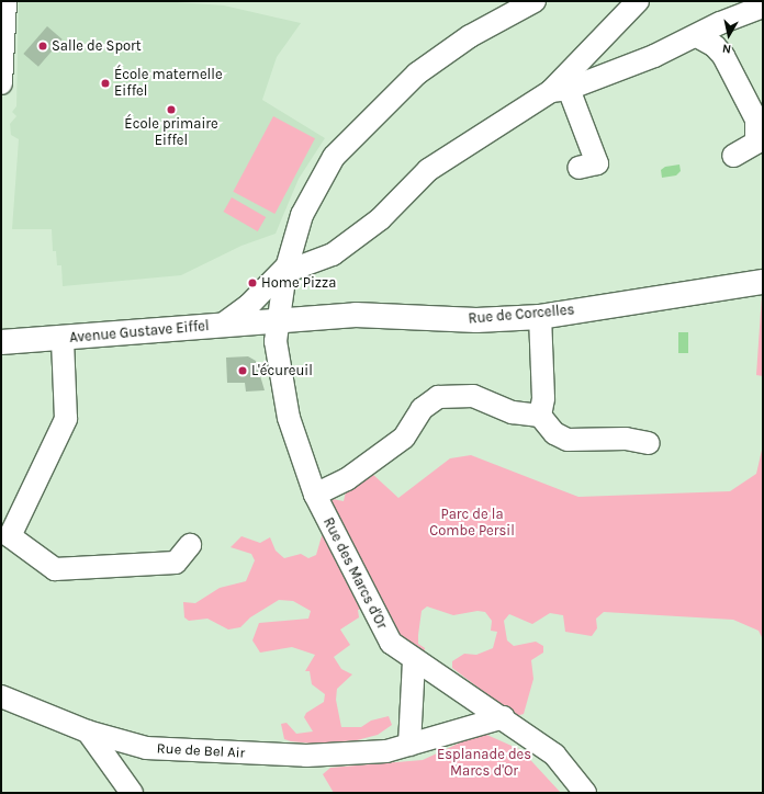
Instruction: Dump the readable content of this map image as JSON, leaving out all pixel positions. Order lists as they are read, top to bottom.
{
  "streets": {
    "main road": ["Rue de Corcelles", "Avenue Gustave Eiffel"],
    "street": ["Rue des Marcs d'Or", "Rue de Bel Air"]
  },
  "crossings": [
    ["Rue de Corcelles", "Avenue Gustave Eiffel"],
    ["Rue de Corcelles", "Rue des Marcs d'Or"],
    ["Avenue Gustave Eiffel", "Rue des Marcs d'Or"],
    ["Rue des Marcs d'Or", "Rue de Bel Air"]
  ],
  "parks": ["Parc de la Combe Persil", "Esplanade des Marcs d'Or"],
  "places": [
    "Salle de Sport",
    "École maternelle Eiffel",
    "École primaire Eiffel",
    "Home Pizza",
    "L'écureuil"
  ],
  "north": "bottom"
}
